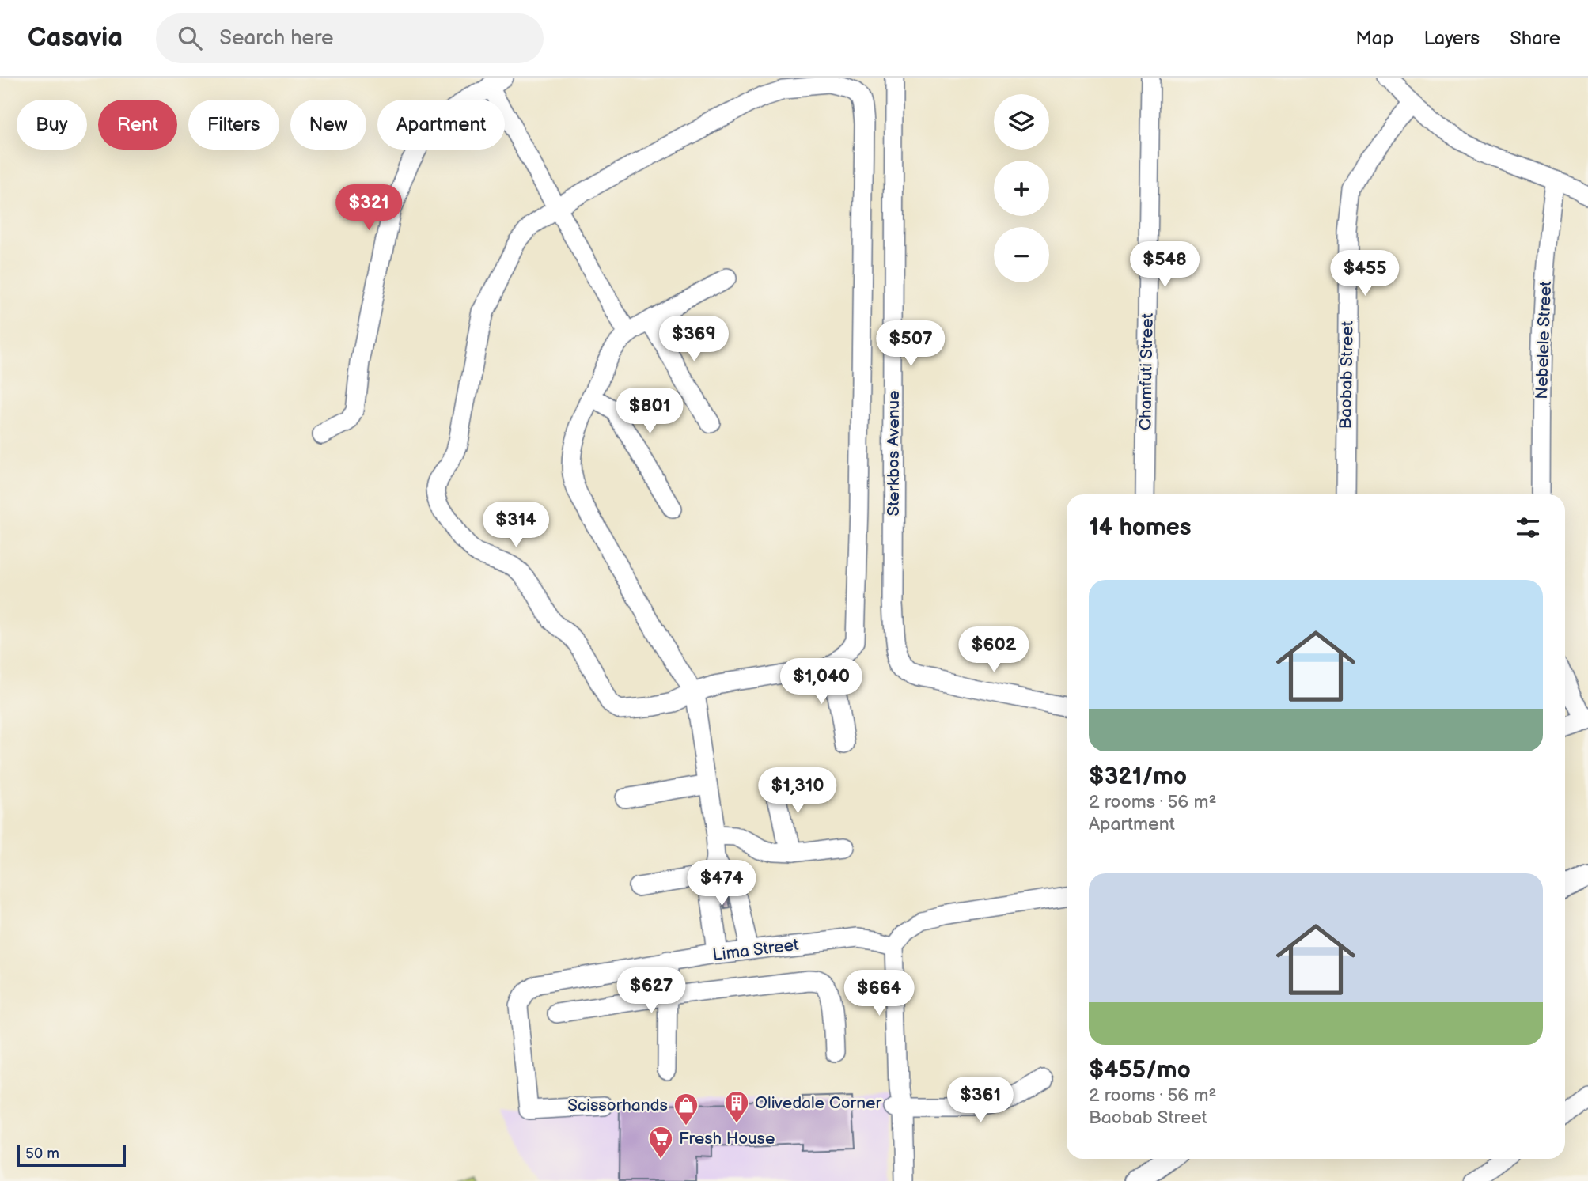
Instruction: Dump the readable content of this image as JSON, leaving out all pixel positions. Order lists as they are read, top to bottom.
{
  "streets": {
    "street": [
      "Nebelele Street",
      "Chamfuti Street",
      "Baobab Street",
      "Sterkbos Avenue",
      "Lima Street"
    ]
  },
  "places": {
    "building": ["Olivedale Corner"],
    "shop": ["Scissorhands"],
    "supermarket": ["Fresh House"]
  },
  "scale_bar": "50 m",
  "page": {
    "header": "Casavia",
    "search": "Search here",
    "nav": ["Map", "Layers", "Share"],
    "map_buttons": ["+", "−"],
    "chip": [
      "Buy",
      "Rent",
      "Filters",
      "New",
      "Apartment"
    ],
    "price": [
      "$321",
      "$548",
      "$455",
      "$369",
      "$507",
      "$801",
      "$314",
      "$602",
      "$1,040",
      "$1,310",
      "$474",
      "$627",
      "$664",
      "$361"
    ],
    "heading": "14 homes",
    "list": [
      {
        "name": "$321/mo",
        "note": "2 rooms · 56 m² · Apartment"
      },
      {
        "name": "$455/mo",
        "note": "2 rooms · 56 m² · Baobab Street"
      }
    ],
    "scale": "50 m"
  }
}
